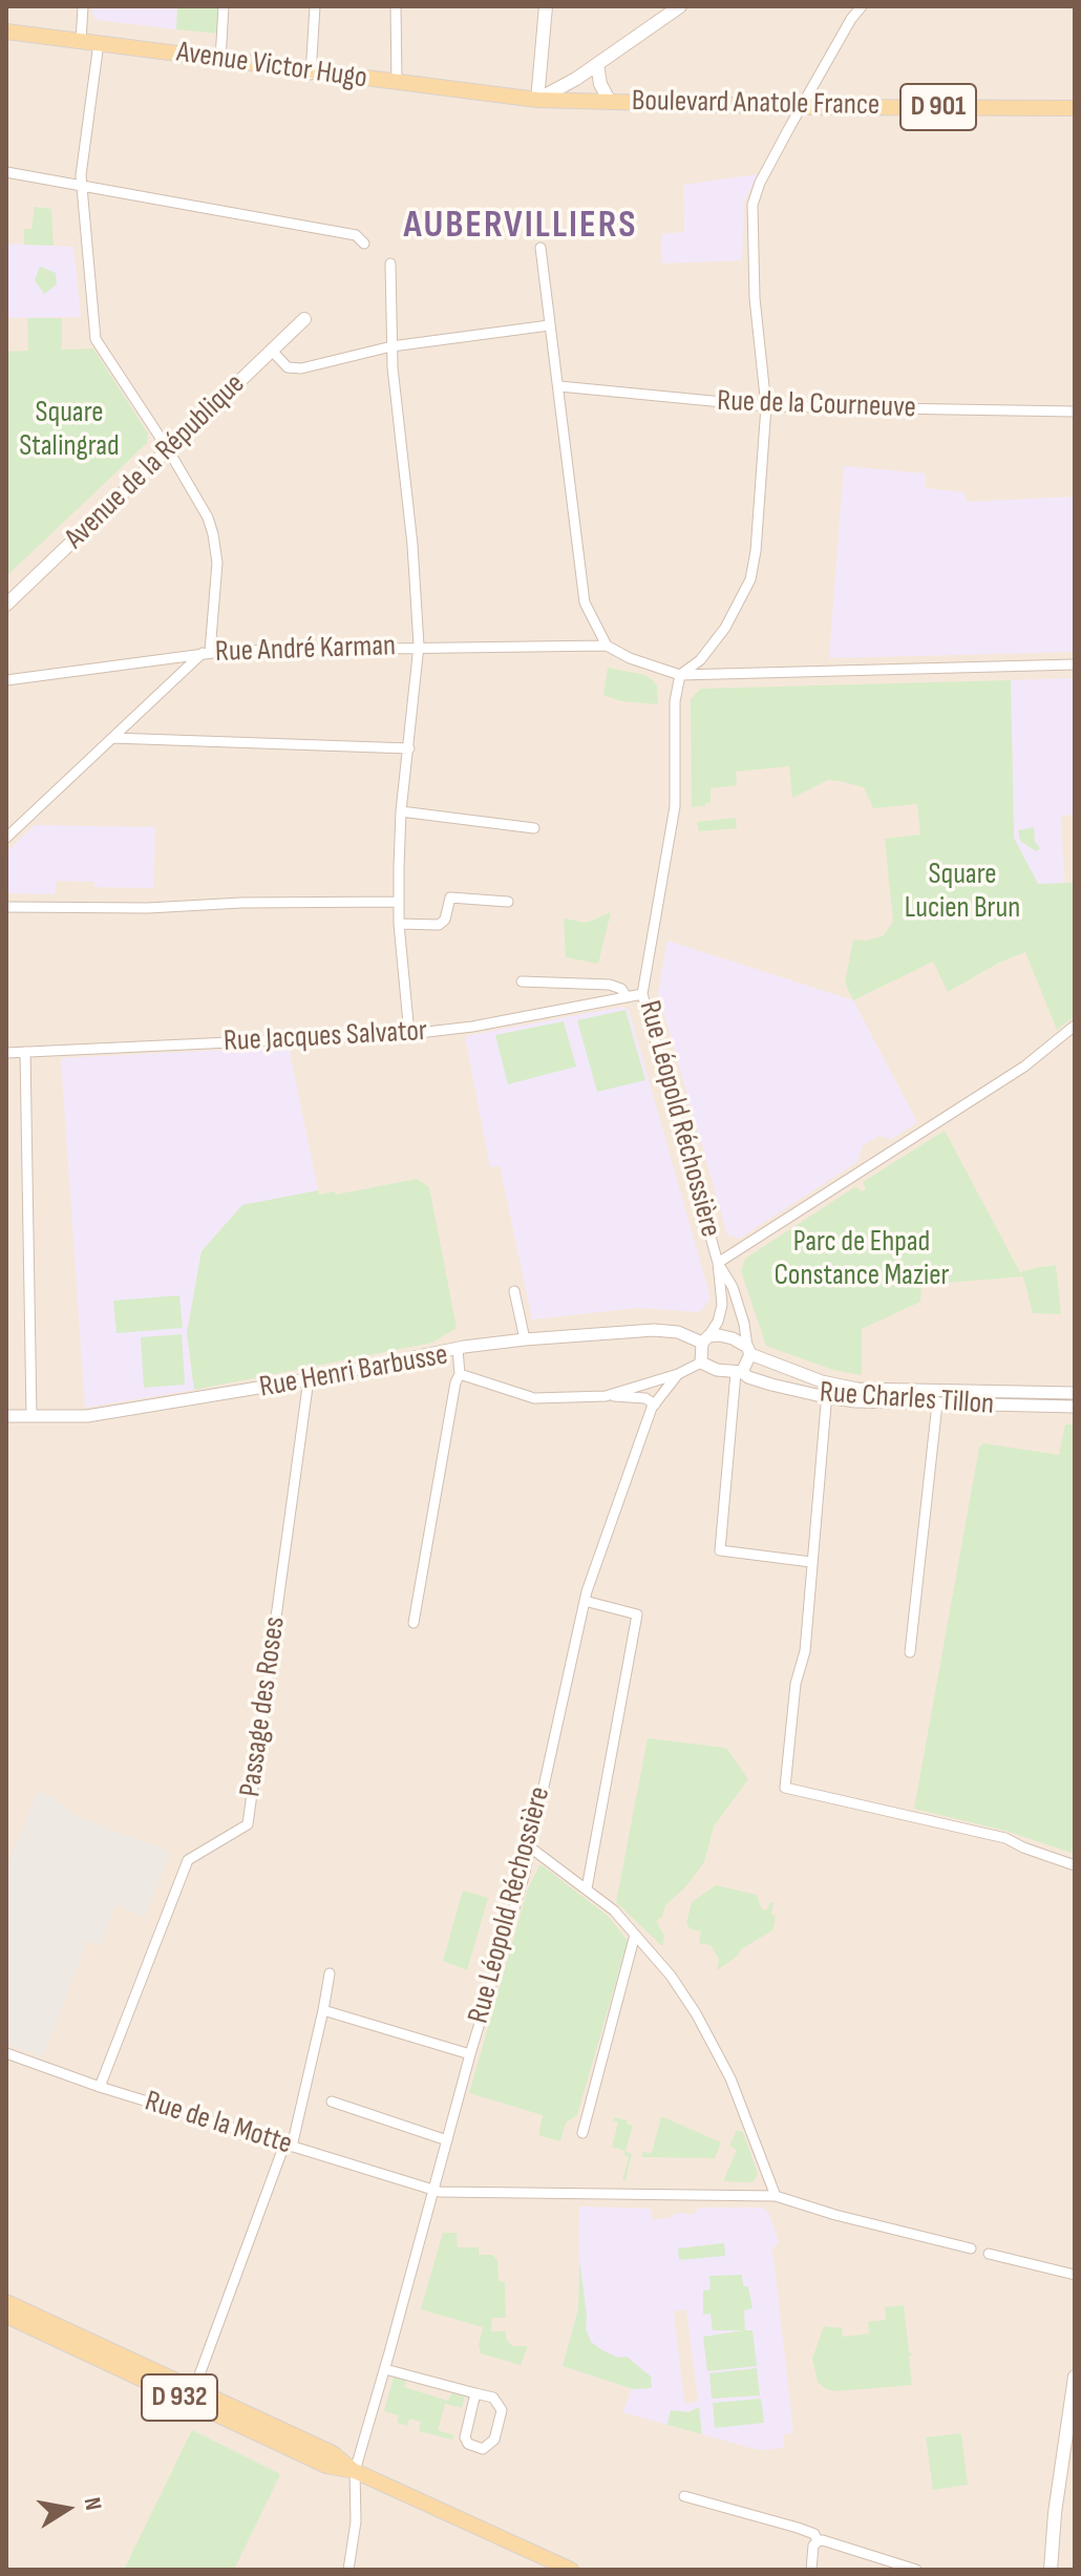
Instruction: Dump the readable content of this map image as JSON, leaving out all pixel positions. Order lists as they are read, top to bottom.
{
  "streets": {
    "main road": [
      "Avenue Victor Hugo",
      "Boulevard Anatole France",
      "D 901",
      "Avenue de la République",
      "D 932"
    ],
    "street": [
      "Rue de la Courneuve",
      "Rue André Karman",
      "Rue Jacques Salvator",
      "Rue Léopold Réchossière",
      "Rue Henri Barbusse",
      "Rue Charles Tillon",
      "Passage des Roses",
      "Rue de la Motte"
    ]
  },
  "crossings": [
    ["Avenue Victor Hugo", "Boulevard Anatole France"],
    ["Rue Jacques Salvator", "Rue Léopold Réchossière"],
    ["Rue Léopold Réchossière", "Rue Henri Barbusse"],
    ["Rue Léopold Réchossière", "Rue Charles Tillon"],
    ["Rue Léopold Réchossière", "Rue de la Motte"],
    ["Rue Léopold Réchossière", "D 932"],
    ["Rue Henri Barbusse", "Rue Charles Tillon"],
    ["Rue Henri Barbusse", "Passage des Roses"],
    ["Passage des Roses", "Rue de la Motte"]
  ],
  "districts": ["AUBERVILLIERS"],
  "parks": ["Square Stalingrad", "Square Lucien Brun", "Parc de Ehpad Constance Mazier"],
  "north": "right"
}
